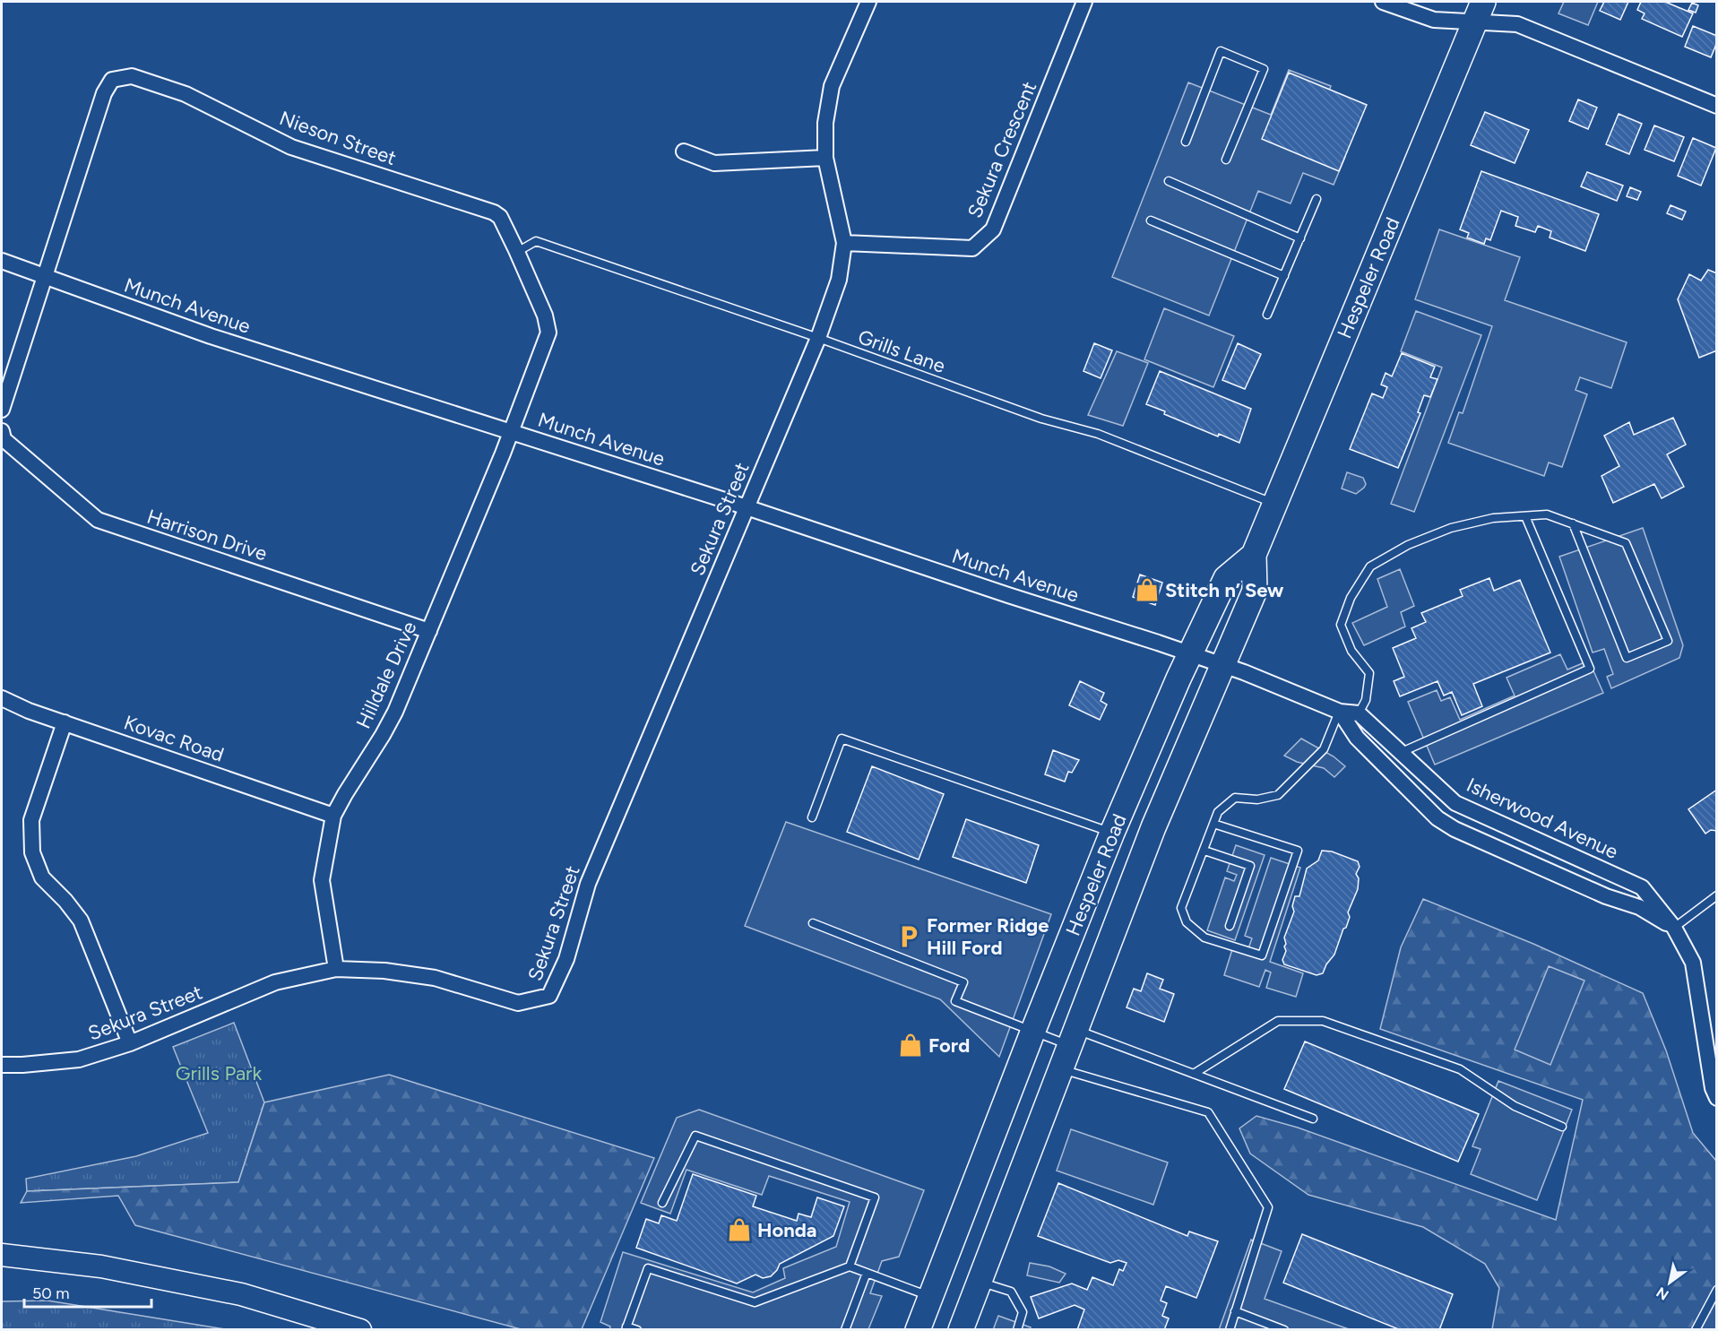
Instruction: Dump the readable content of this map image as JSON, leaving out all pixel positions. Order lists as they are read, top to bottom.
{
  "streets": {
    "main road": ["Hespeler Road"],
    "street": [
      "Nieson Street",
      "Sekura Crescent",
      "Munch Avenue",
      "Sekura Street",
      "Harrison Drive",
      "Hilldale Drive",
      "Kovac Road",
      "Isherwood Avenue"
    ],
    "lane": ["Grills Lane"]
  },
  "crossings": [
    ["Nieson Street", "Munch Avenue"],
    ["Nieson Street", "Grills Lane"],
    ["Nieson Street", "Hilldale Drive"],
    ["Hespeler Road", "Munch Avenue"],
    ["Hespeler Road", "Grills Lane"],
    ["Munch Avenue", "Sekura Street"],
    ["Munch Avenue", "Hilldale Drive"],
    ["Grills Lane", "Sekura Street"],
    ["Sekura Street", "Hilldale Drive"],
    ["Harrison Drive", "Hilldale Drive"],
    ["Hilldale Drive", "Kovac Road"]
  ],
  "parks": ["Grills Park"],
  "places": {
    "shop": ["Stitch n’ Sew", "Ford", "Honda"],
    "parking": ["Former Ridge Hill Ford"]
  },
  "scale_bar": "50 m",
  "north": "bottom left"
}
